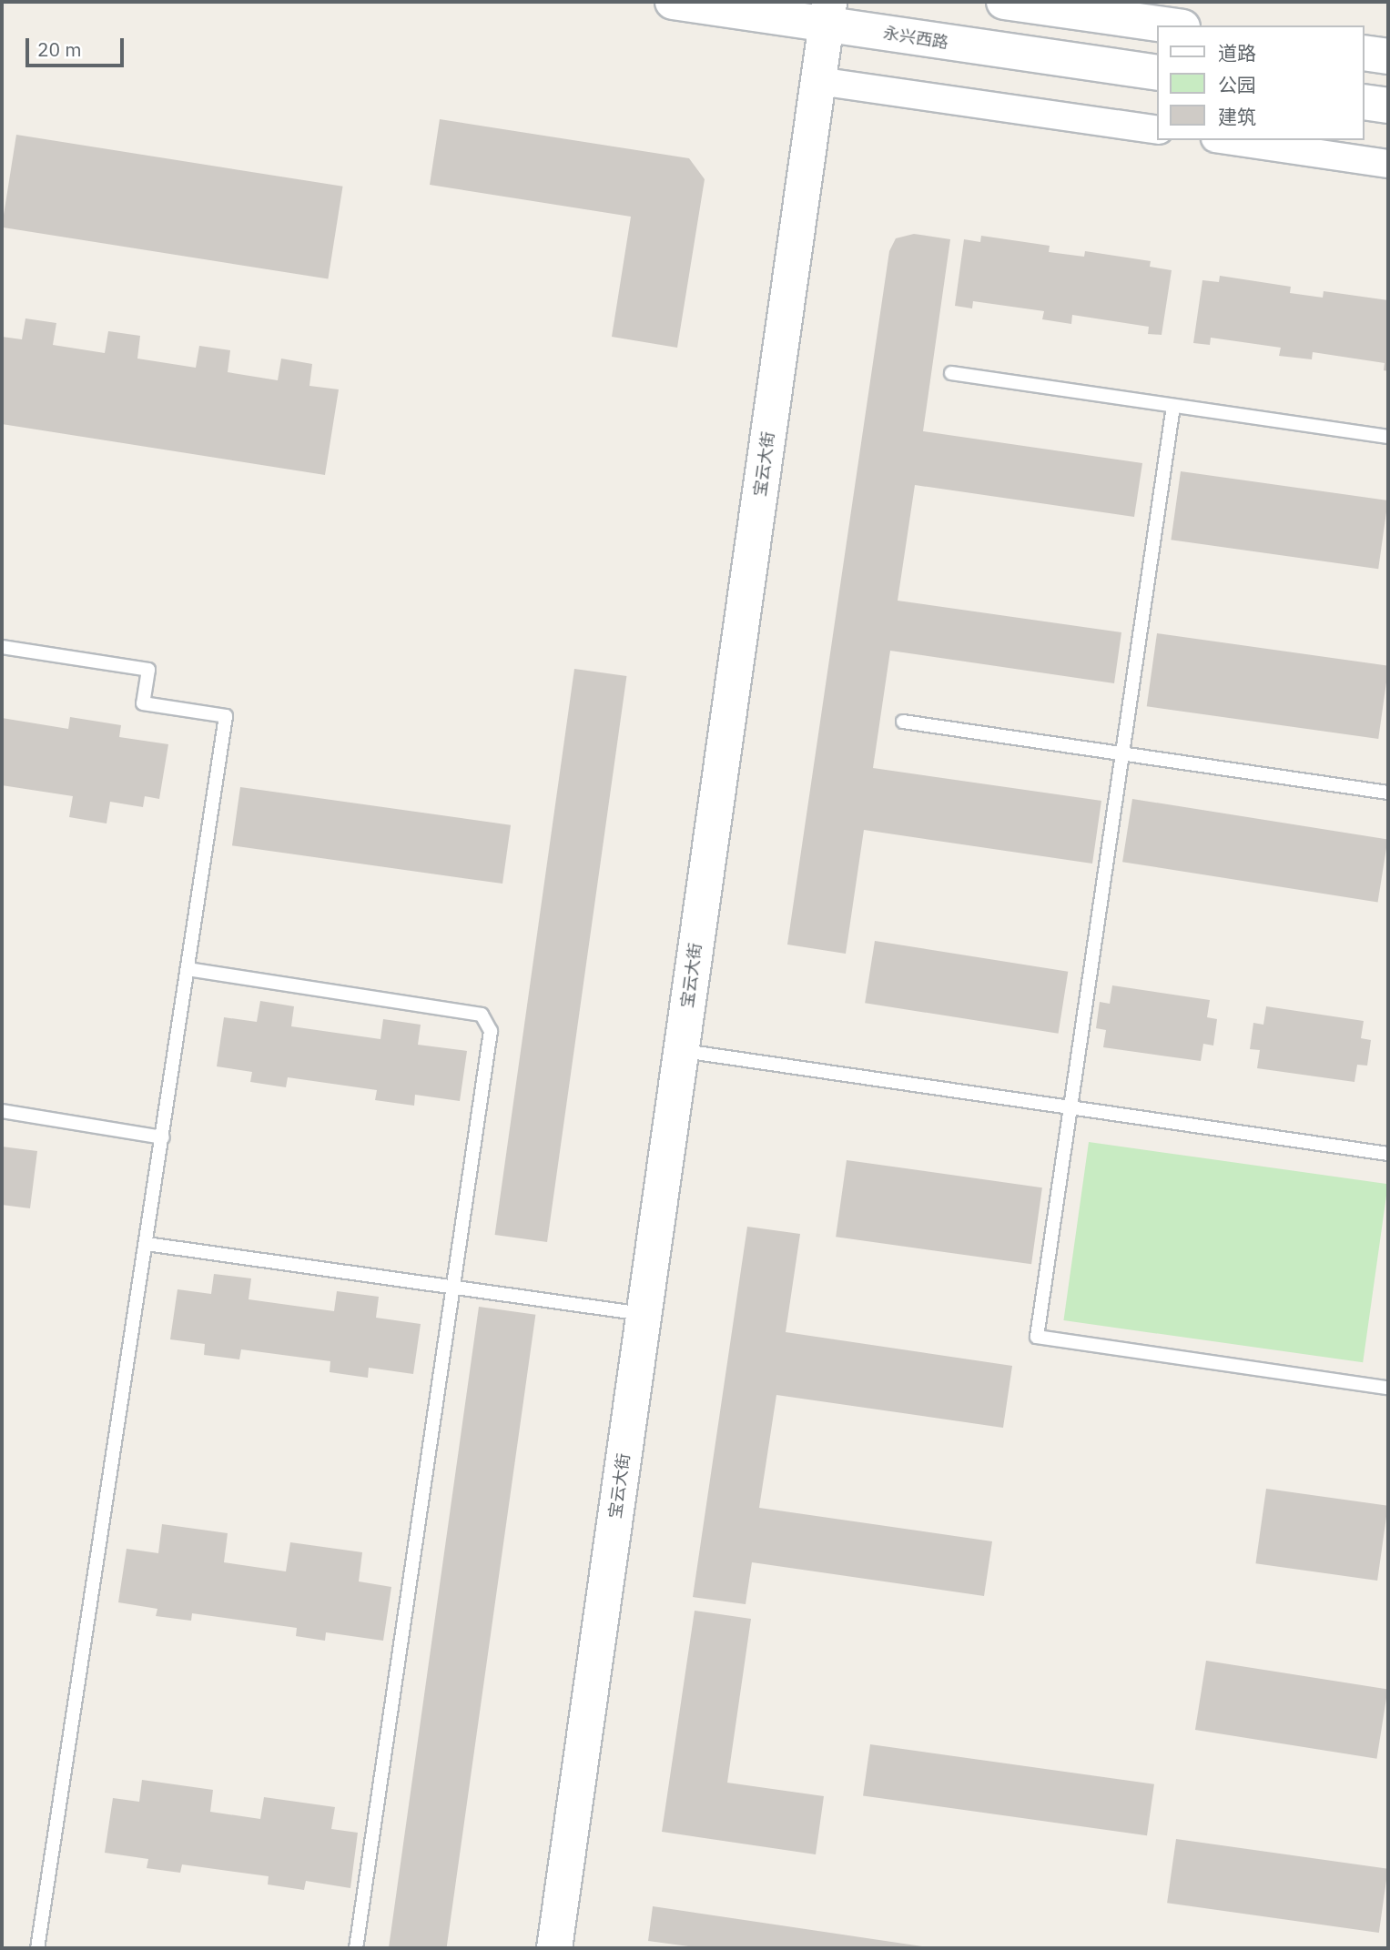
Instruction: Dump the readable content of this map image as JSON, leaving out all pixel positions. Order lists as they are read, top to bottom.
{
  "streets": {
    "street": ["永兴西路", "宝云大街"]
  },
  "crossings": [
    ["永兴西路", "宝云大街"]
  ],
  "legend": ["道路", "公园", "建筑"],
  "scale_bar": "20 m"
}
